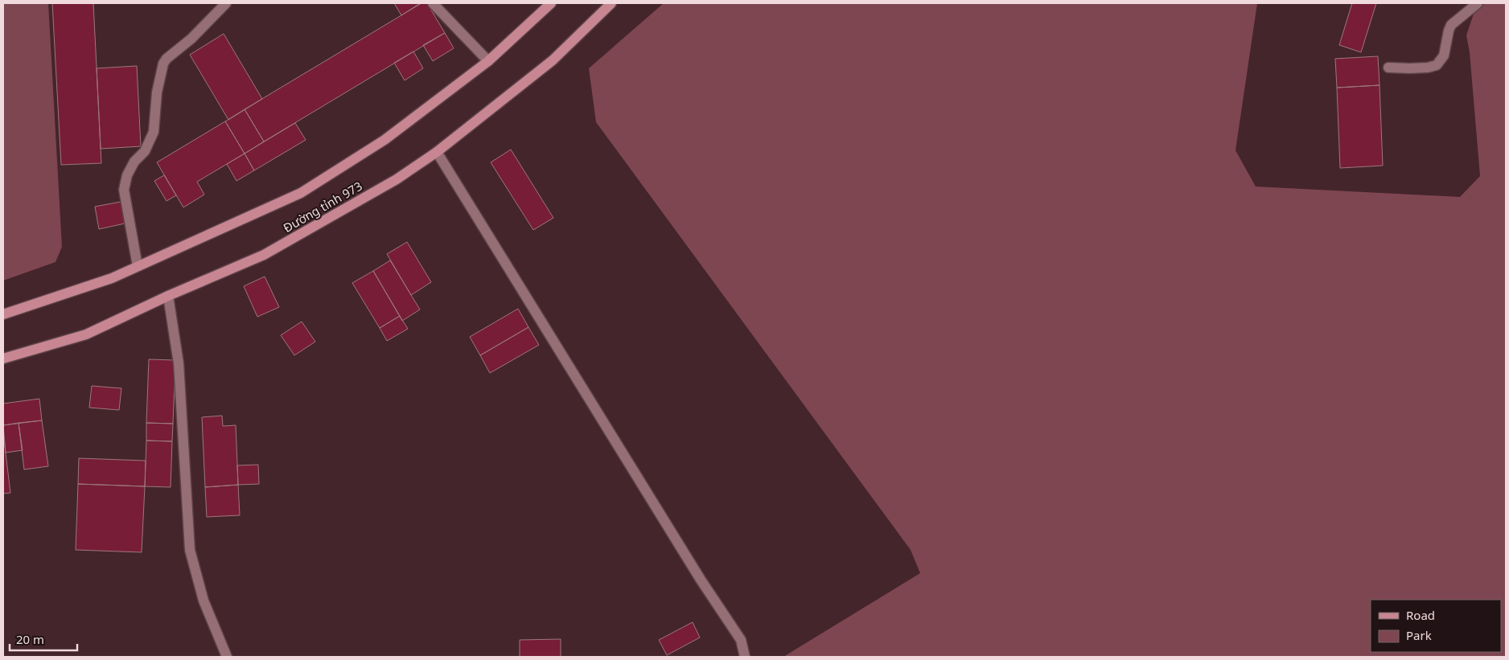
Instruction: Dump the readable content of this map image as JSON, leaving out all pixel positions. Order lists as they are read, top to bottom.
{
  "streets": {
    "main road": ["Đường tỉnh 973"]
  },
  "legend": ["Road", "Park"],
  "scale_bar": "20 m"
}
